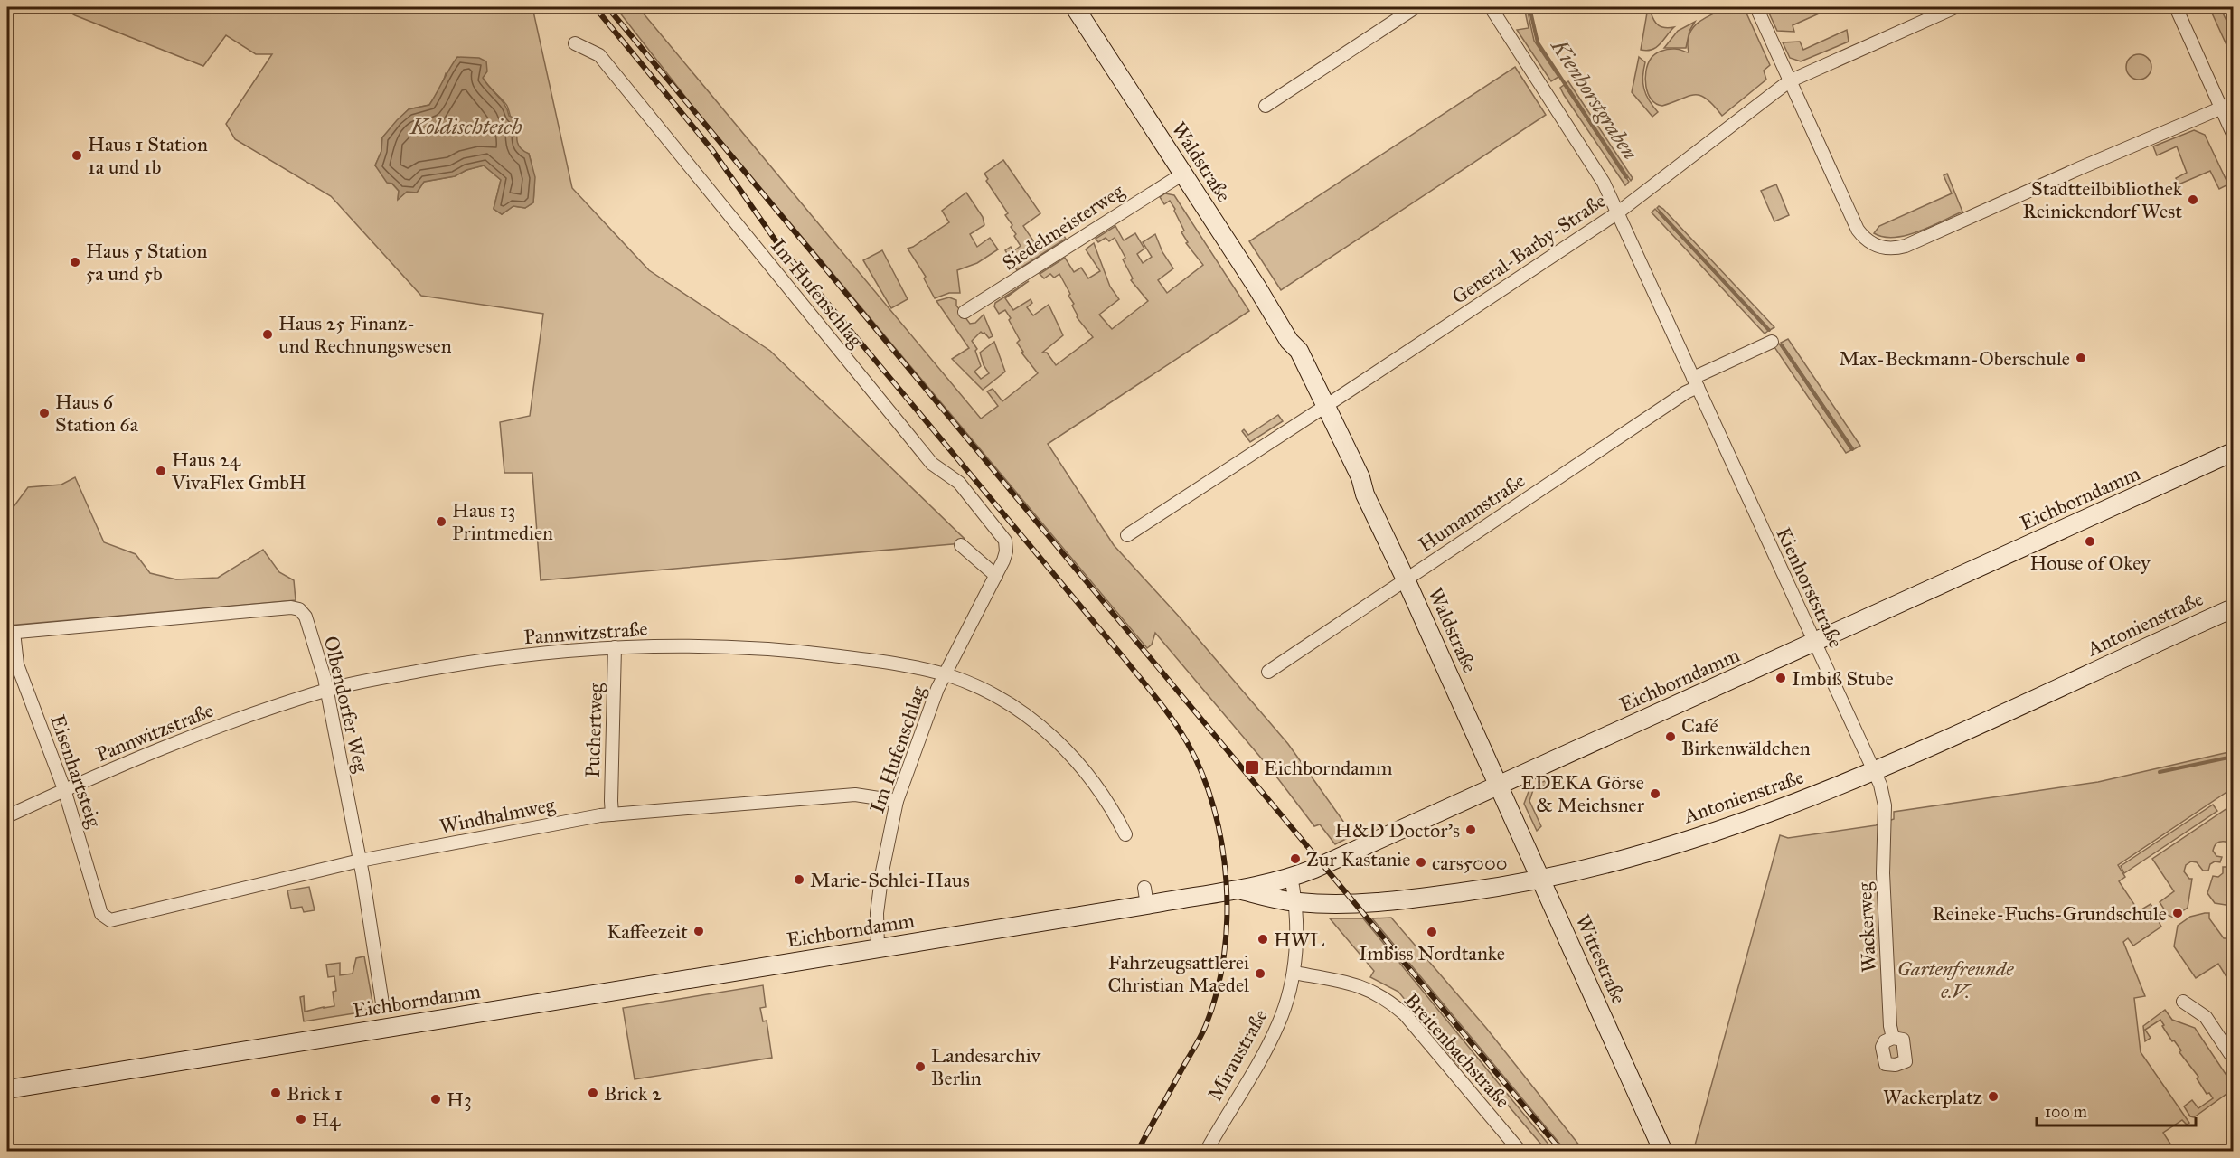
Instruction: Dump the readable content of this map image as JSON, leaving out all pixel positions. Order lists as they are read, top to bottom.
{
  "streets": {
    "main road": [
      "Waldstraße",
      "Eichborndamm",
      "Antonienstraße",
      "Wittestraße"
    ],
    "street": [
      "Siedelmeisterweg",
      "General-Barby-Straße",
      "Im Hufenschlag",
      "Humannstraße",
      "Kienhorststraße",
      "Pannwitzstraße",
      "Olbendorfer Weg",
      "Puchertweg",
      "Eisenhartsteig",
      "Windhalmweg",
      "Wackerweg",
      "Breitenbachstraße",
      "Miraustraße"
    ]
  },
  "crossings": [
    ["Waldstraße", "Siedelmeisterweg"],
    ["Waldstraße", "General-Barby-Straße"],
    ["Waldstraße", "Eichborndamm"],
    ["Waldstraße", "Humannstraße"],
    ["Waldstraße", "Wittestraße"],
    ["General-Barby-Straße", "Kienhorststraße"],
    ["Im Hufenschlag", "Eichborndamm"],
    ["Im Hufenschlag", "Pannwitzstraße"],
    ["Im Hufenschlag", "Windhalmweg"],
    ["Eichborndamm", "Kienhorststraße"],
    ["Eichborndamm", "Antonienstraße"],
    ["Eichborndamm", "Wittestraße"],
    ["Eichborndamm", "Miraustraße"],
    ["Humannstraße", "Kienhorststraße"],
    ["Kienhorststraße", "Antonienstraße"],
    ["Kienhorststraße", "Wackerweg"],
    ["Antonienstraße", "Wittestraße"],
    ["Antonienstraße", "Miraustraße"],
    ["Pannwitzstraße", "Olbendorfer Weg"],
    ["Pannwitzstraße", "Puchertweg"],
    ["Pannwitzstraße", "Eisenhartsteig"],
    ["Olbendorfer Weg", "Eisenhartsteig"],
    ["Olbendorfer Weg", "Windhalmweg"],
    ["Puchertweg", "Windhalmweg"],
    ["Eisenhartsteig", "Windhalmweg"],
    ["Breitenbachstraße", "Miraustraße"]
  ],
  "water": ["Kienhorstgraben", "Koldischteich"],
  "parks": ["Gartenfreunde e.V."],
  "places": {
    "other": [
      "Haus 1 Station 1a und 1b",
      "Stadtteilbibliothek Reinickendorf West",
      "Haus 5 Station 5a und 5b",
      "Haus 25 Finanz- und Rechnungswesen",
      "Max-Beckmann-Oberschule",
      "Haus 6 Station 6a",
      "Haus 24 VivaFlex GmbH",
      "Haus 13 Printmedien",
      "House of Okey",
      "Imbiß Stube",
      "Café Birkenwäldchen",
      "EDEKA Görse & Meichsner",
      "H&D Doctor's",
      "Zur Kastanie",
      "cars5000",
      "Marie-Schlei-Haus",
      "Reineke-Fuchs-Grundschule",
      "Kaffeezeit",
      "Imbiss Nordtanke",
      "HWL",
      "Fahrzeugsattlerei Christian Maedel",
      "Landesarchiv Berlin",
      "Brick 1",
      "Brick 2",
      "Wackerplatz",
      "H3",
      "H4"
    ],
    "transit": ["Eichborndamm"]
  },
  "scale_bar": "100 m"
}
